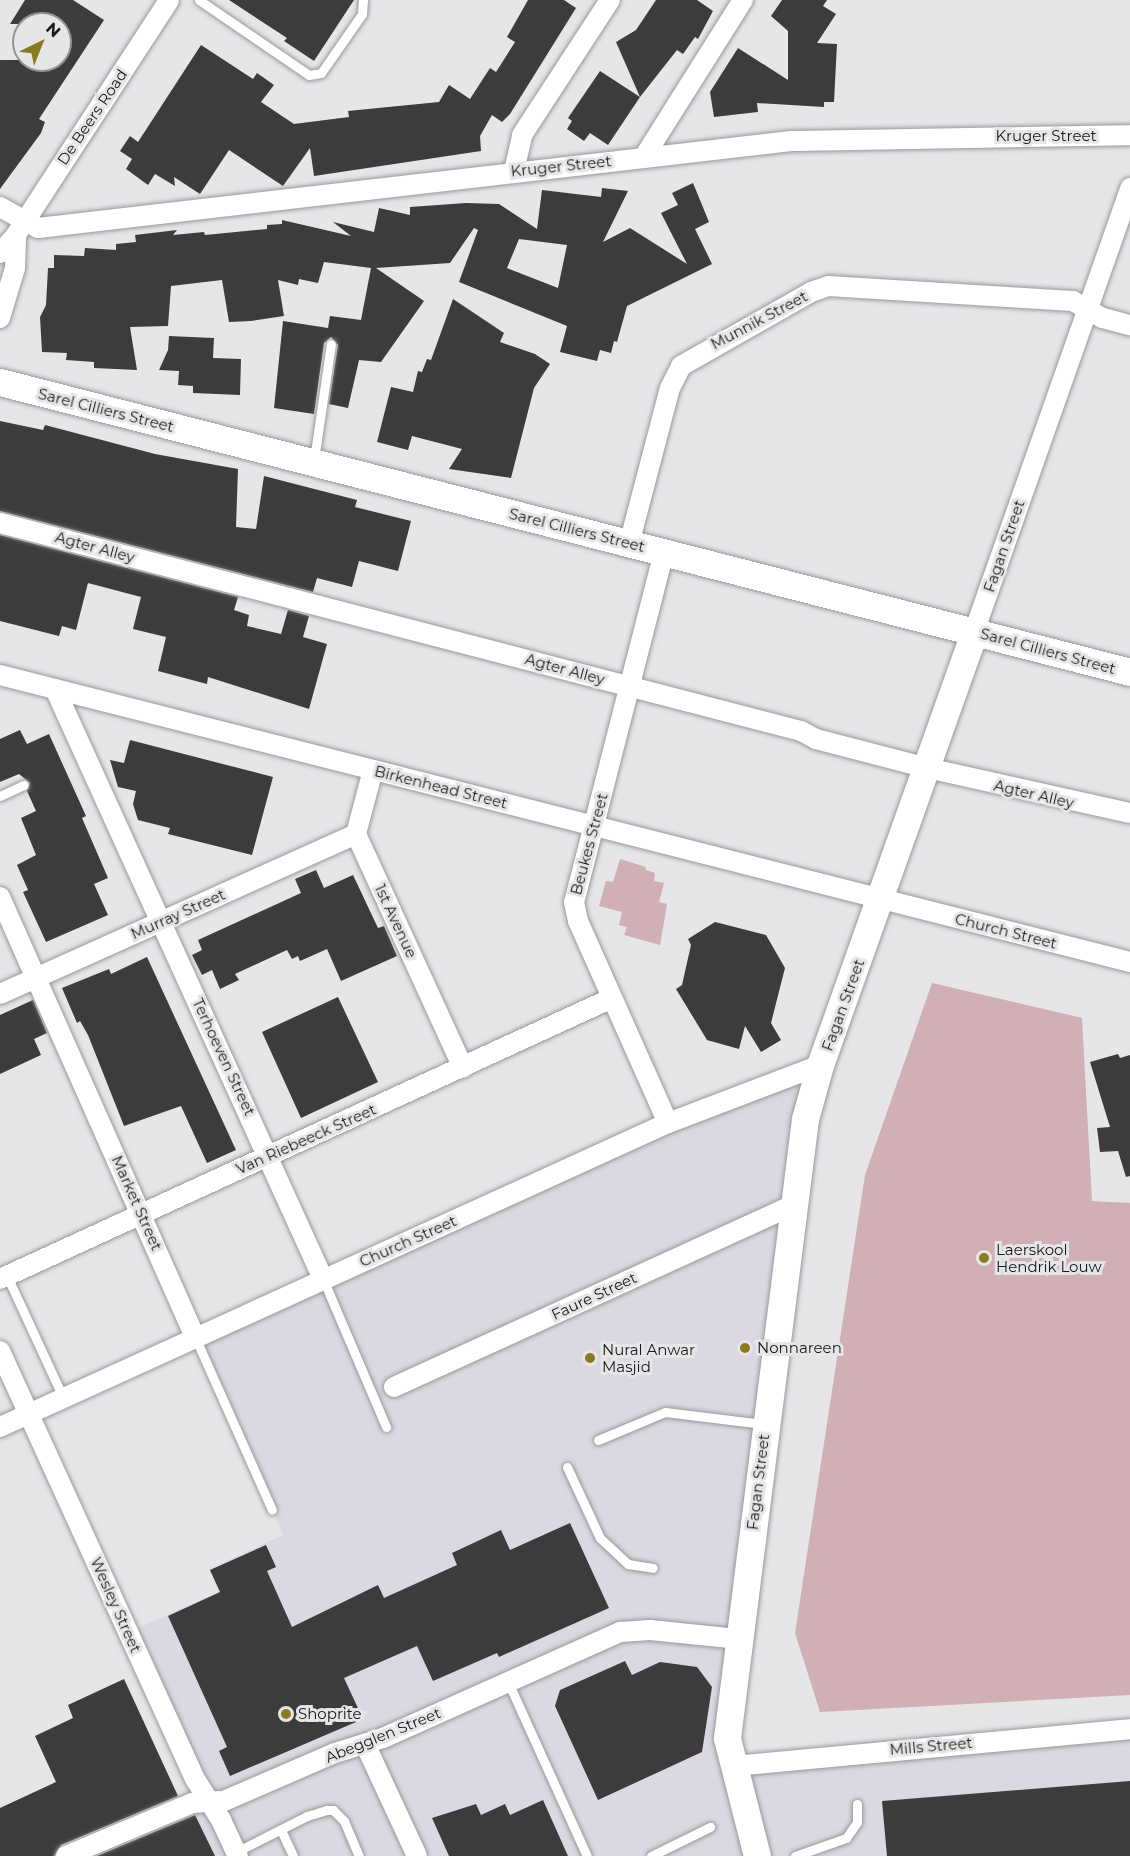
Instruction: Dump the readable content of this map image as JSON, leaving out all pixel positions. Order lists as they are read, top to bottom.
{
  "streets": {
    "street": [
      "De Beers Road",
      "Kruger Street",
      "Munnik Street",
      "Sarel Cilliers Street",
      "Fagan Street",
      "Agter Alley",
      "Birkenhead Street",
      "Beukes Street",
      "Murray Street",
      "1st Avenue",
      "Church Street",
      "Terhoeven Street",
      "Van Riebeeck Street",
      "Market Street",
      "Faure Street",
      "Wesley Street",
      "Abegglen Street",
      "Mills Street"
    ]
  },
  "crossings": [
    ["De Beers Road", "Kruger Street"],
    ["Munnik Street", "Sarel Cilliers Street"],
    ["Munnik Street", "Fagan Street"],
    ["Sarel Cilliers Street", "Fagan Street"],
    ["Sarel Cilliers Street", "Beukes Street"],
    ["Fagan Street", "Agter Alley"],
    ["Fagan Street", "Birkenhead Street"],
    ["Fagan Street", "Church Street"],
    ["Fagan Street", "Faure Street"],
    ["Fagan Street", "Abegglen Street"],
    ["Fagan Street", "Mills Street"],
    ["Agter Alley", "Beukes Street"],
    ["Birkenhead Street", "Beukes Street"],
    ["Birkenhead Street", "Church Street"],
    ["Birkenhead Street", "Terhoeven Street"],
    ["Beukes Street", "Church Street"],
    ["Beukes Street", "Van Riebeeck Street"],
    ["Murray Street", "1st Avenue"],
    ["Murray Street", "Terhoeven Street"],
    ["Murray Street", "Market Street"],
    ["1st Avenue", "Van Riebeeck Street"],
    ["Church Street", "Terhoeven Street"],
    ["Church Street", "Market Street"],
    ["Church Street", "Wesley Street"],
    ["Terhoeven Street", "Van Riebeeck Street"],
    ["Van Riebeeck Street", "Market Street"],
    ["Wesley Street", "Abegglen Street"]
  ],
  "places": [
    "Laerskool Hendrik Louw",
    "Nonnareen",
    "Nural Anwar Masjid",
    "Shoprite"
  ],
  "north": "top right"
}
